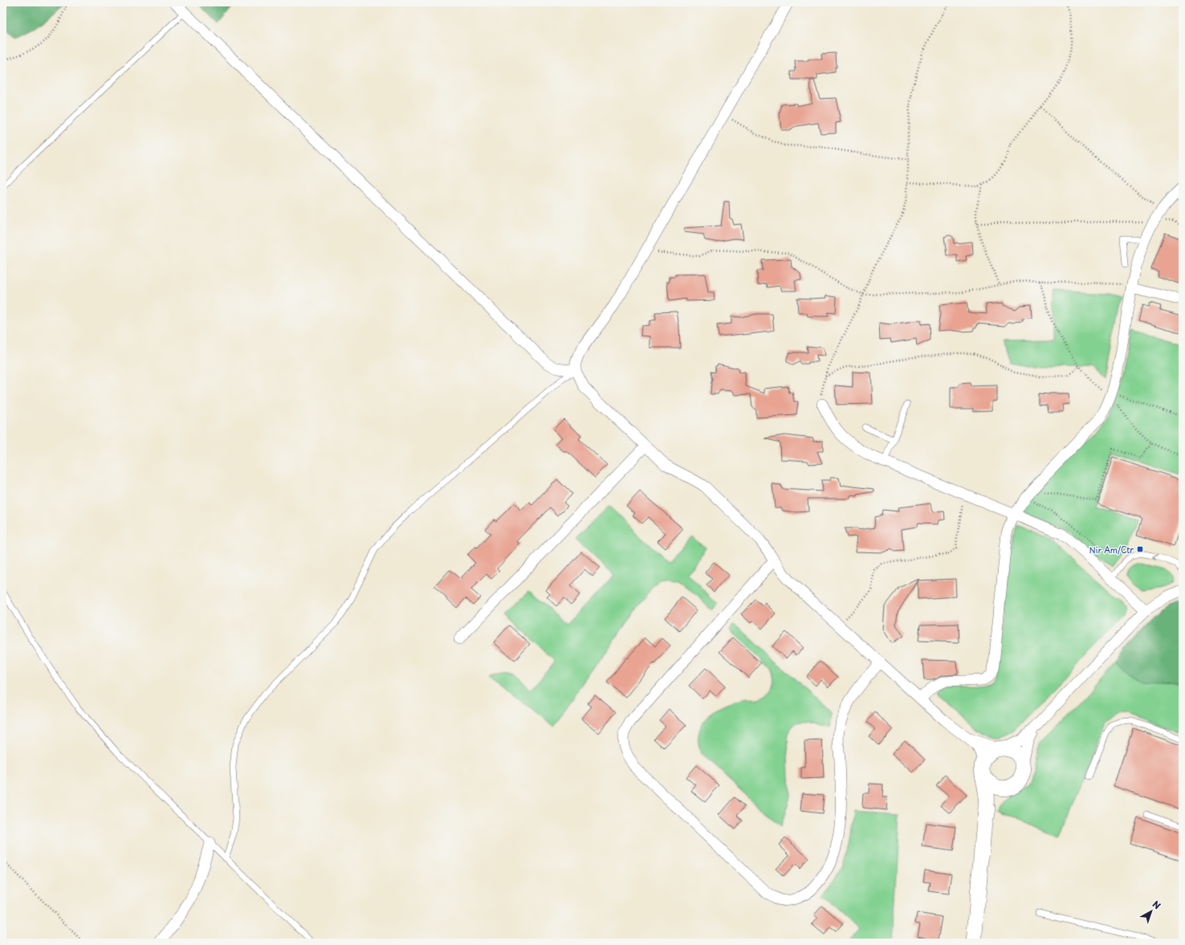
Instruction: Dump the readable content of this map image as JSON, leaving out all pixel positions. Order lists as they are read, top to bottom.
{
  "places": {
    "transit": ["Nir Am/Ctr"]
  },
  "north": "top right"
}
